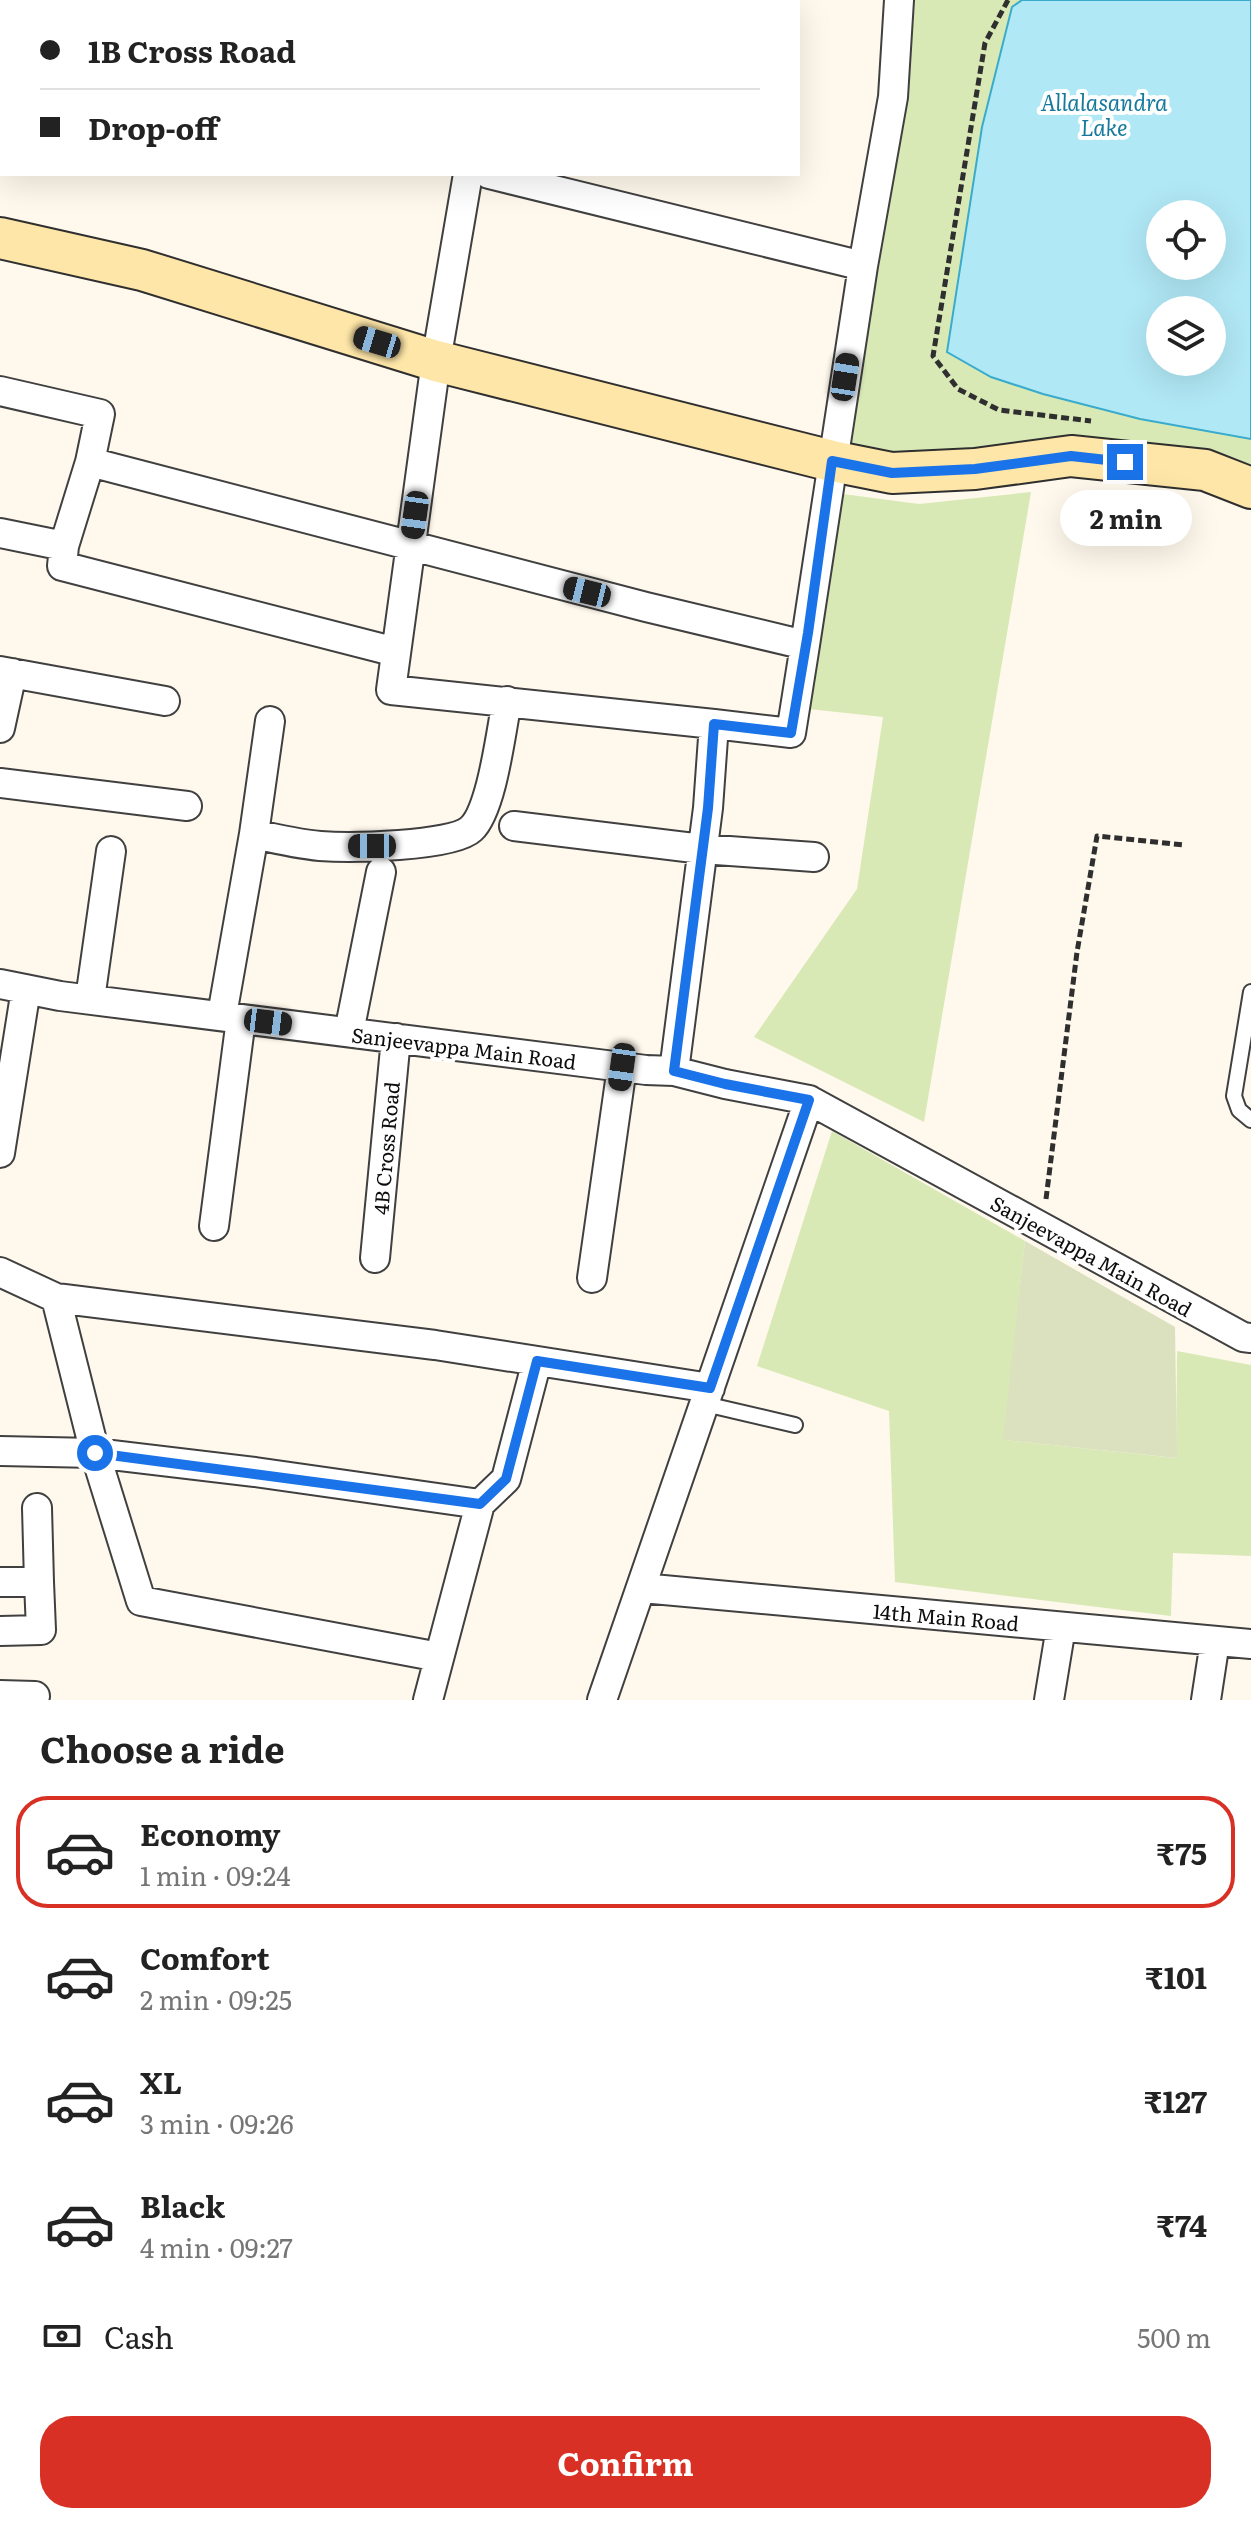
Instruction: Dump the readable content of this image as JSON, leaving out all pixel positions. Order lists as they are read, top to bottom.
{
  "streets": {
    "street": ["Sanjeevappa Main Road", "4B Cross Road", "14th Main Road"]
  },
  "crossings": [
    ["Sanjeevappa Main Road", "4B Cross Road"]
  ],
  "water": ["Allalasandra Lake"],
  "page": {
    "banner": ["1B Cross Road", "Drop-off"],
    "bubble": "2 min",
    "heading": "Choose a ride",
    "list": [
      {
        "name": "Economy",
        "note": "1 min · 09:24",
        "value": "₹75"
      },
      {
        "name": "Comfort",
        "note": "2 min · 09:25",
        "value": "₹101"
      },
      {
        "name": "XL",
        "note": "3 min · 09:26",
        "value": "₹127"
      },
      {
        "name": "Black",
        "note": "4 min · 09:27",
        "value": "₹74"
      }
    ],
    "pay": ["Cash", "500 m"],
    "buttons": "Confirm"
  }
}
